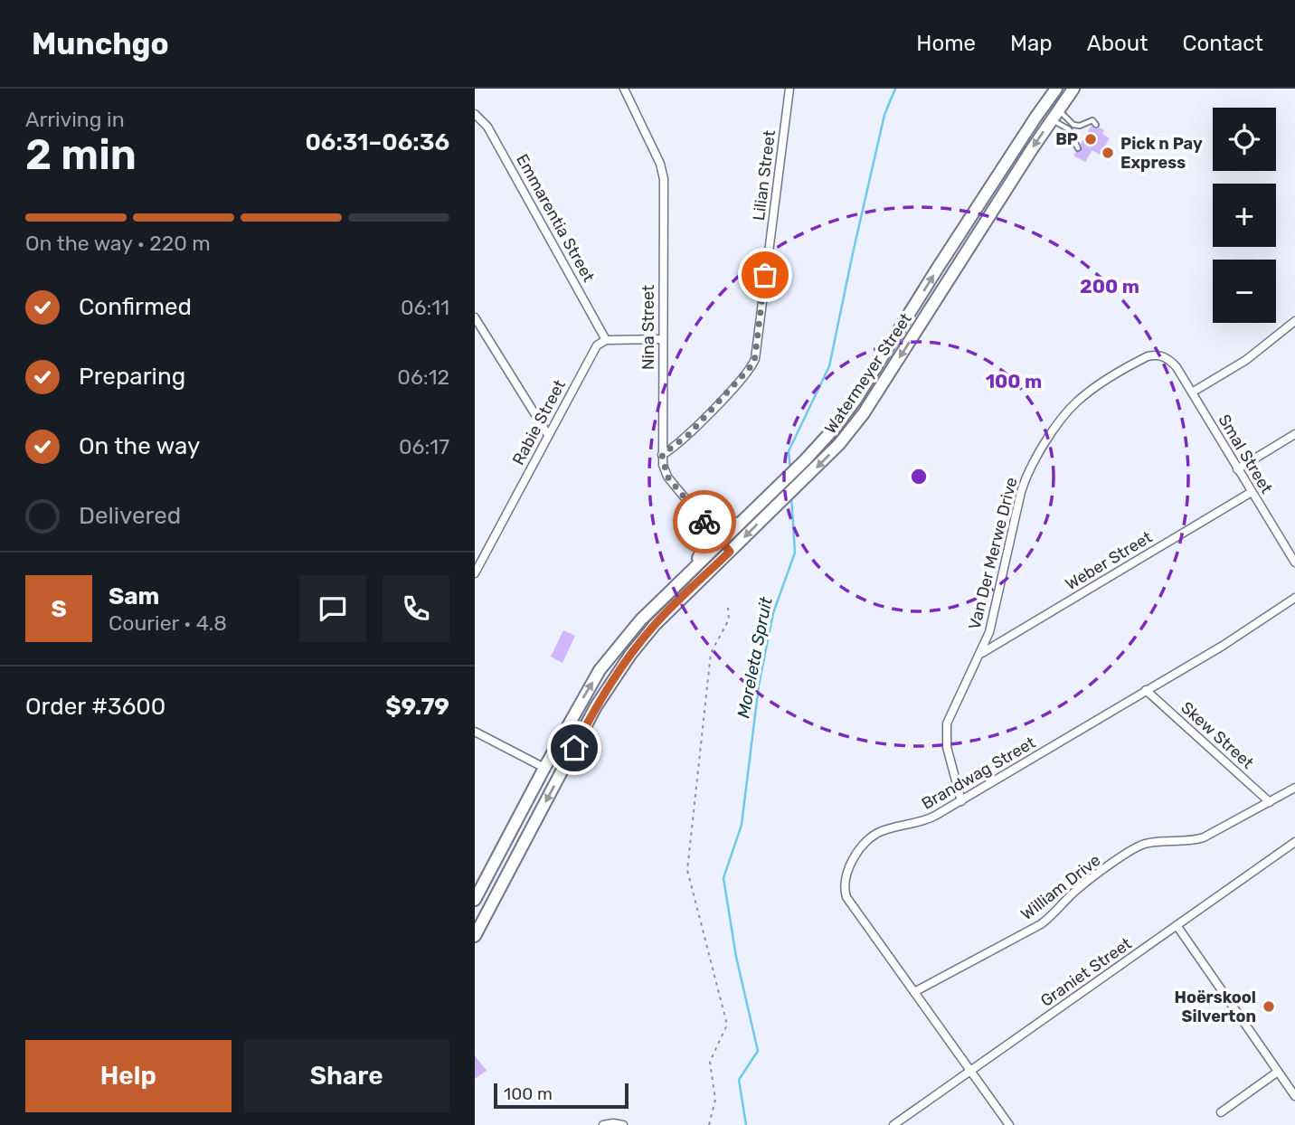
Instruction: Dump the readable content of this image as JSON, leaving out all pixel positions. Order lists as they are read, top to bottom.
{
  "streets": {
    "main road": ["Watermeyer Street"],
    "street": [
      "Lilian Street",
      "Emmarentia Street",
      "Nina Street",
      "Rabie Street",
      "Smal Street",
      "Van Der Merwe Drive",
      "Weber Street",
      "Skew Street",
      "Brandwag Street",
      "William Drive",
      "Graniet Street"
    ]
  },
  "crossings": [
    ["Lilian Street", "Nina Street"],
    ["Emmarentia Street", "Rabie Street"],
    ["Nina Street", "Watermeyer Street"],
    ["Smal Street", "Van Der Merwe Drive"],
    ["Smal Street", "Weber Street"],
    ["Van Der Merwe Drive", "Weber Street"],
    ["Van Der Merwe Drive", "Brandwag Street"],
    ["Skew Street", "Brandwag Street"],
    ["Skew Street", "William Drive"],
    ["Brandwag Street", "William Drive"],
    ["Brandwag Street", "Graniet Street"]
  ],
  "water": ["Moreleta Spruit"],
  "places": ["BP", "Pick n Pay Express", "Hoërskool Silverton"],
  "scale_bar": "100 m",
  "page": {
    "header": "Munchgo",
    "nav": [
      "Home",
      "Map",
      "About",
      "Contact"
    ],
    "heading": ["2 min", "Arriving in", "06:31–06:36"],
    "panel": [
      "Sam",
      "Courier · 4.8",
      "Order #3600",
      "$9.79"
    ],
    "map_buttons": ["+", "−"],
    "bar": "On the way · 220 m",
    "list": [
      ["Confirmed", "06:11"],
      ["Preparing", "06:12"],
      ["On the way", "06:17"],
      "Delivered"
    ],
    "round": "S",
    "buttons": ["Help", "Share"],
    "scale": "100 m"
  },
  "rings": ["200 m", "100 m"]
}
